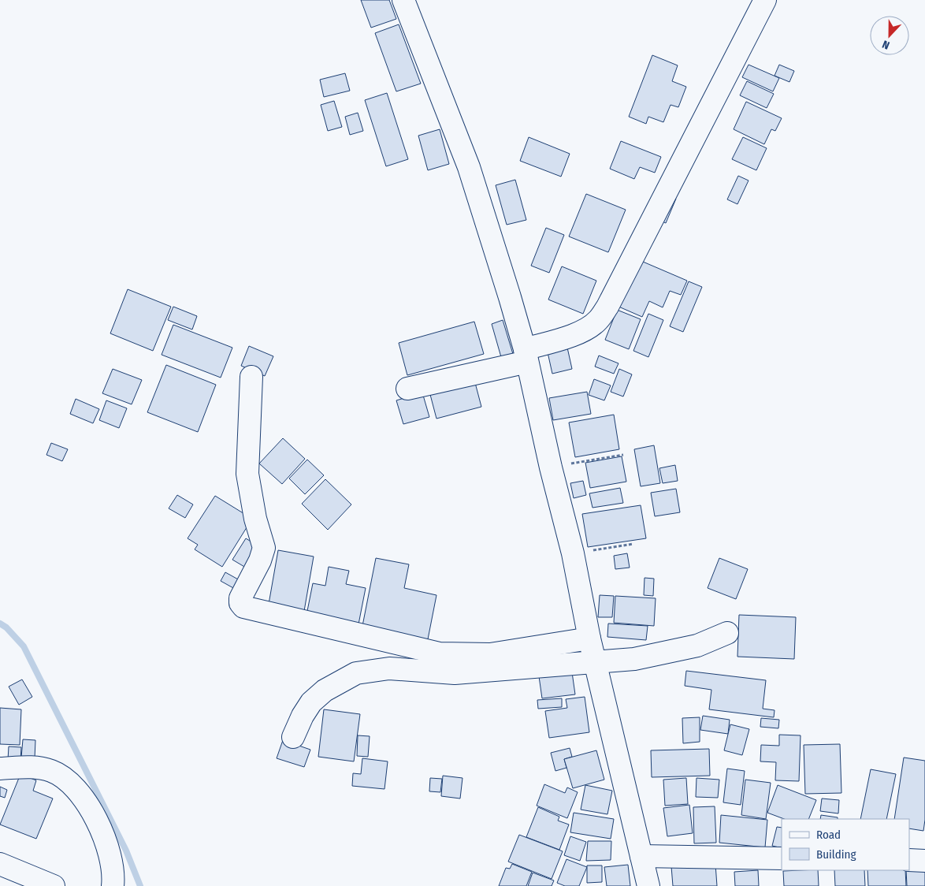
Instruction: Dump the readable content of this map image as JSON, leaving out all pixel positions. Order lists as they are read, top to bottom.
{
  "legend": ["Road", "Building"],
  "north": "bottom"
}
